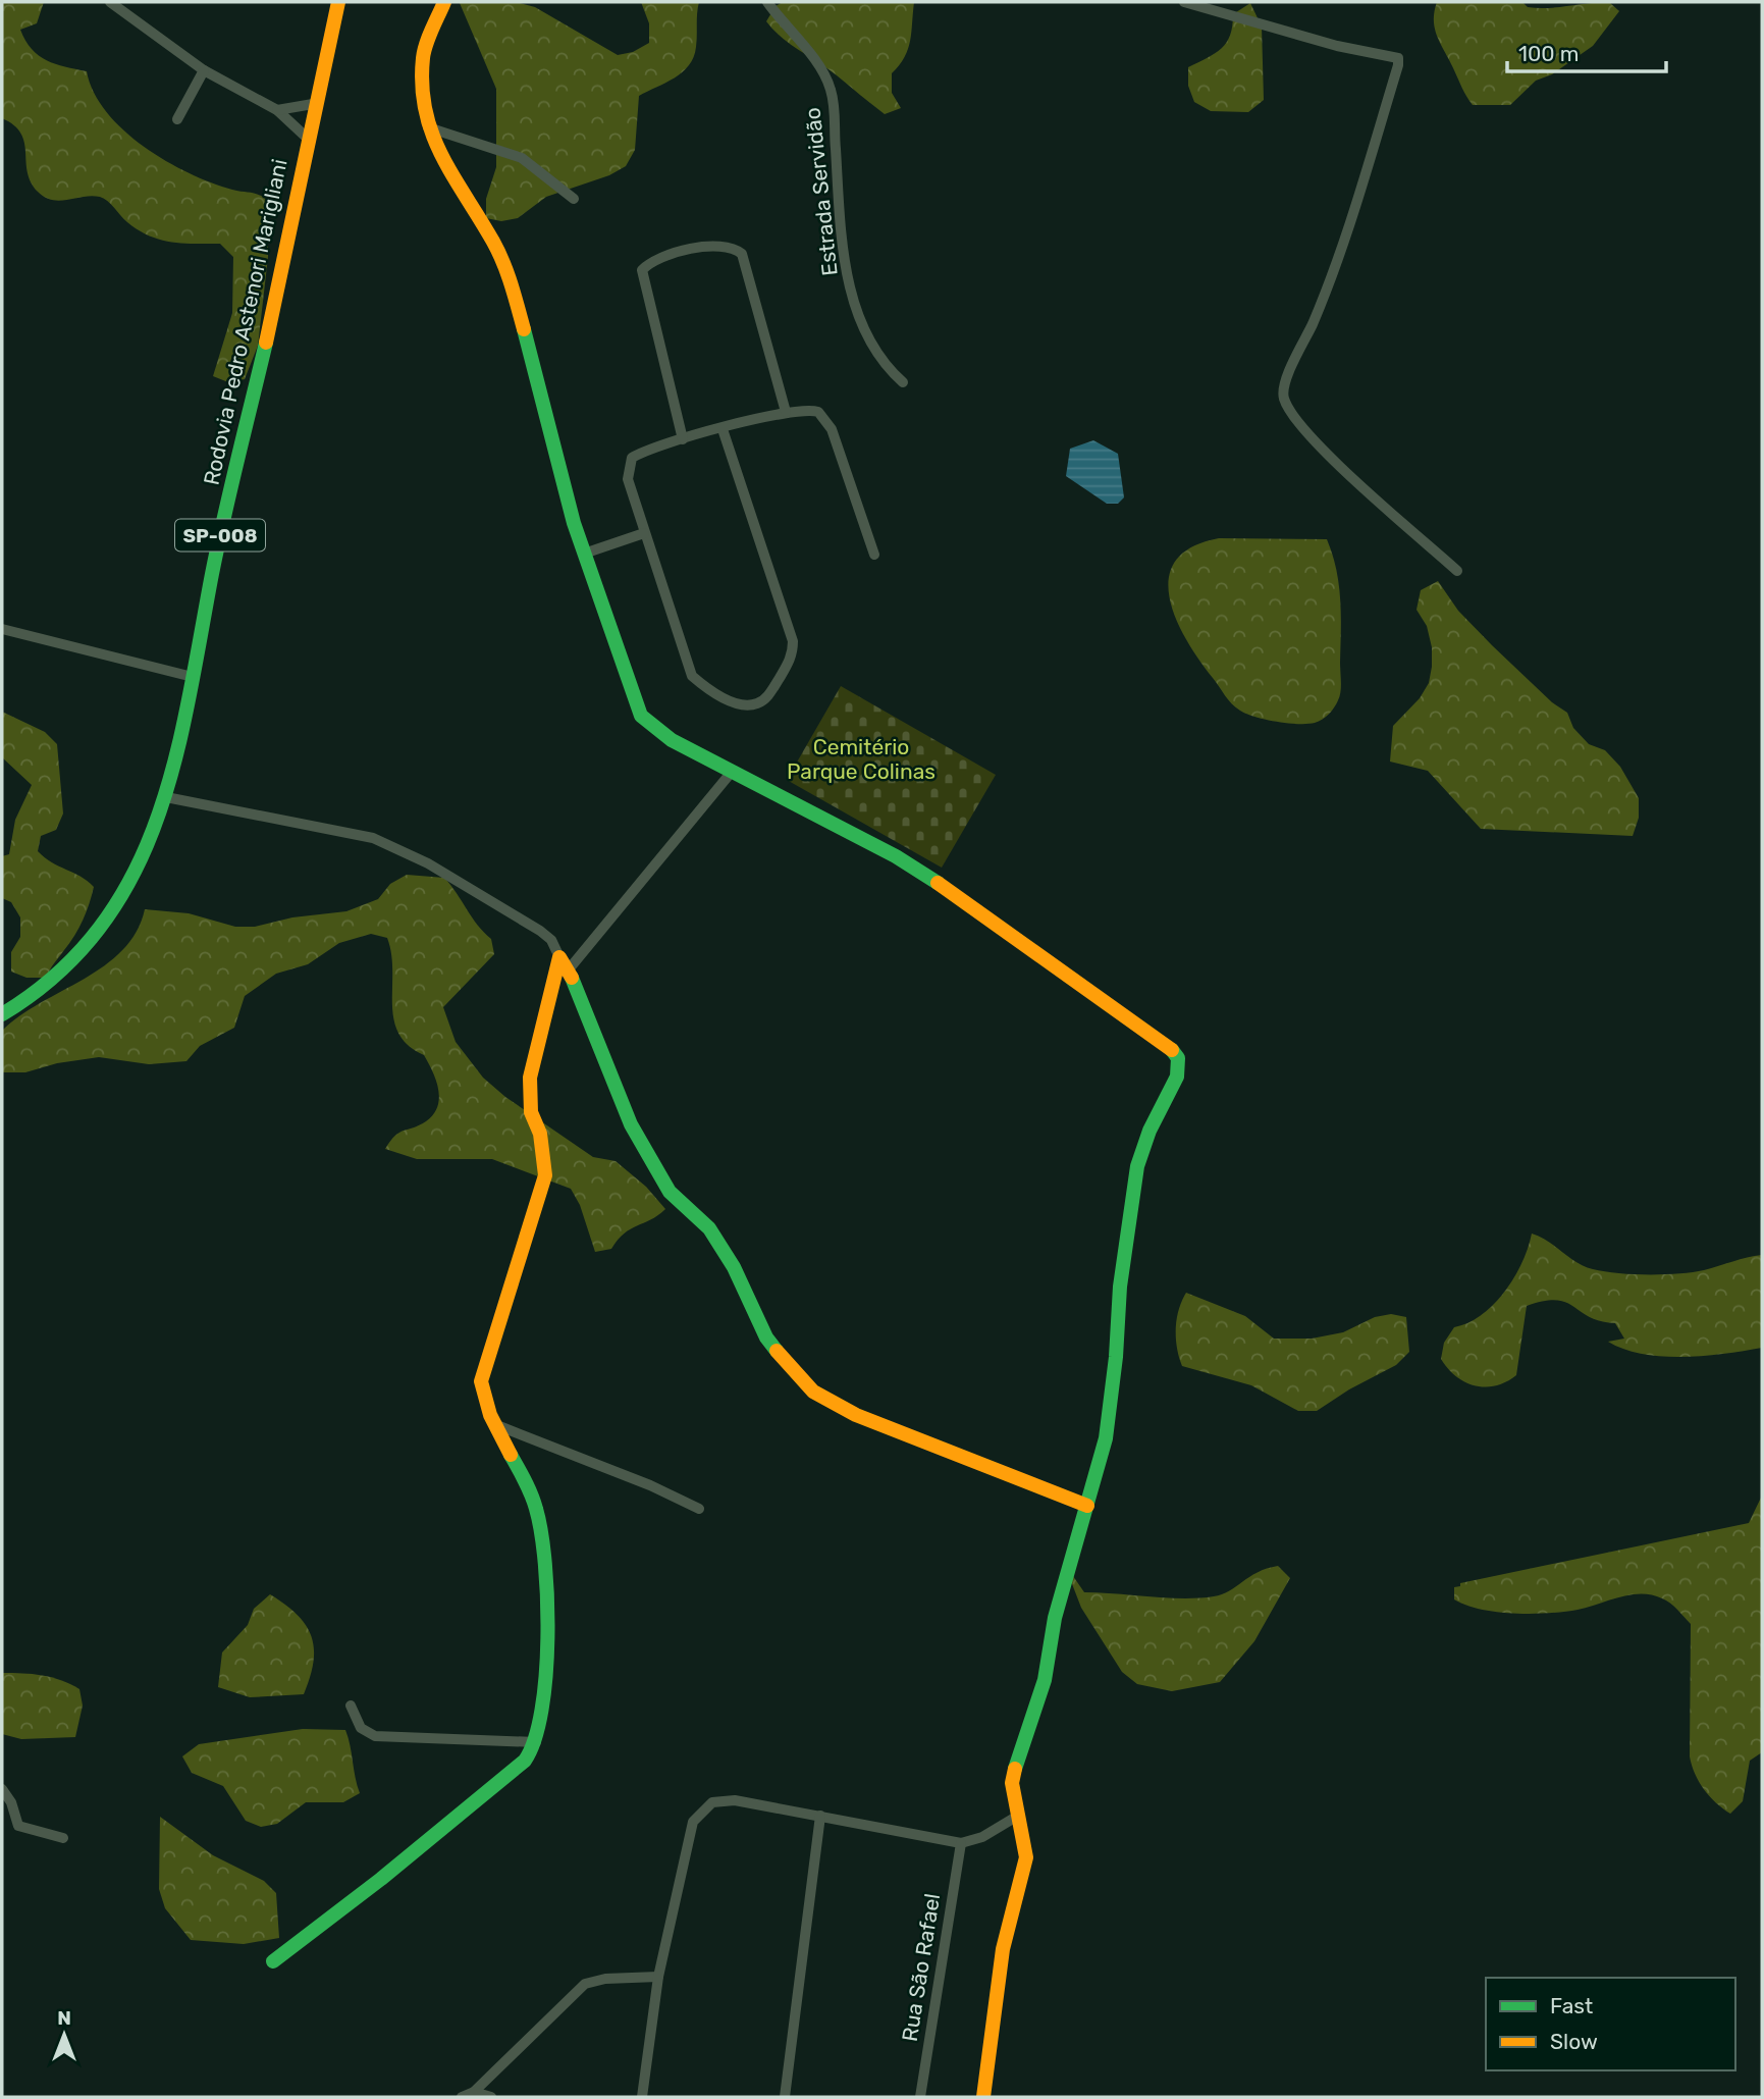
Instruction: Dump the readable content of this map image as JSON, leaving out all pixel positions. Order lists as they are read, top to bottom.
{
  "streets": {
    "street": [
      "Estrada Servidão",
      "Rodovia Pedro Astenori Marigliani",
      "SP-008",
      "Rua São Rafael"
    ]
  },
  "parks": ["Cemitério Parque Colinas"],
  "legend": ["Fast", "Slow"],
  "scale_bar": "100 m",
  "north": "top"
}
